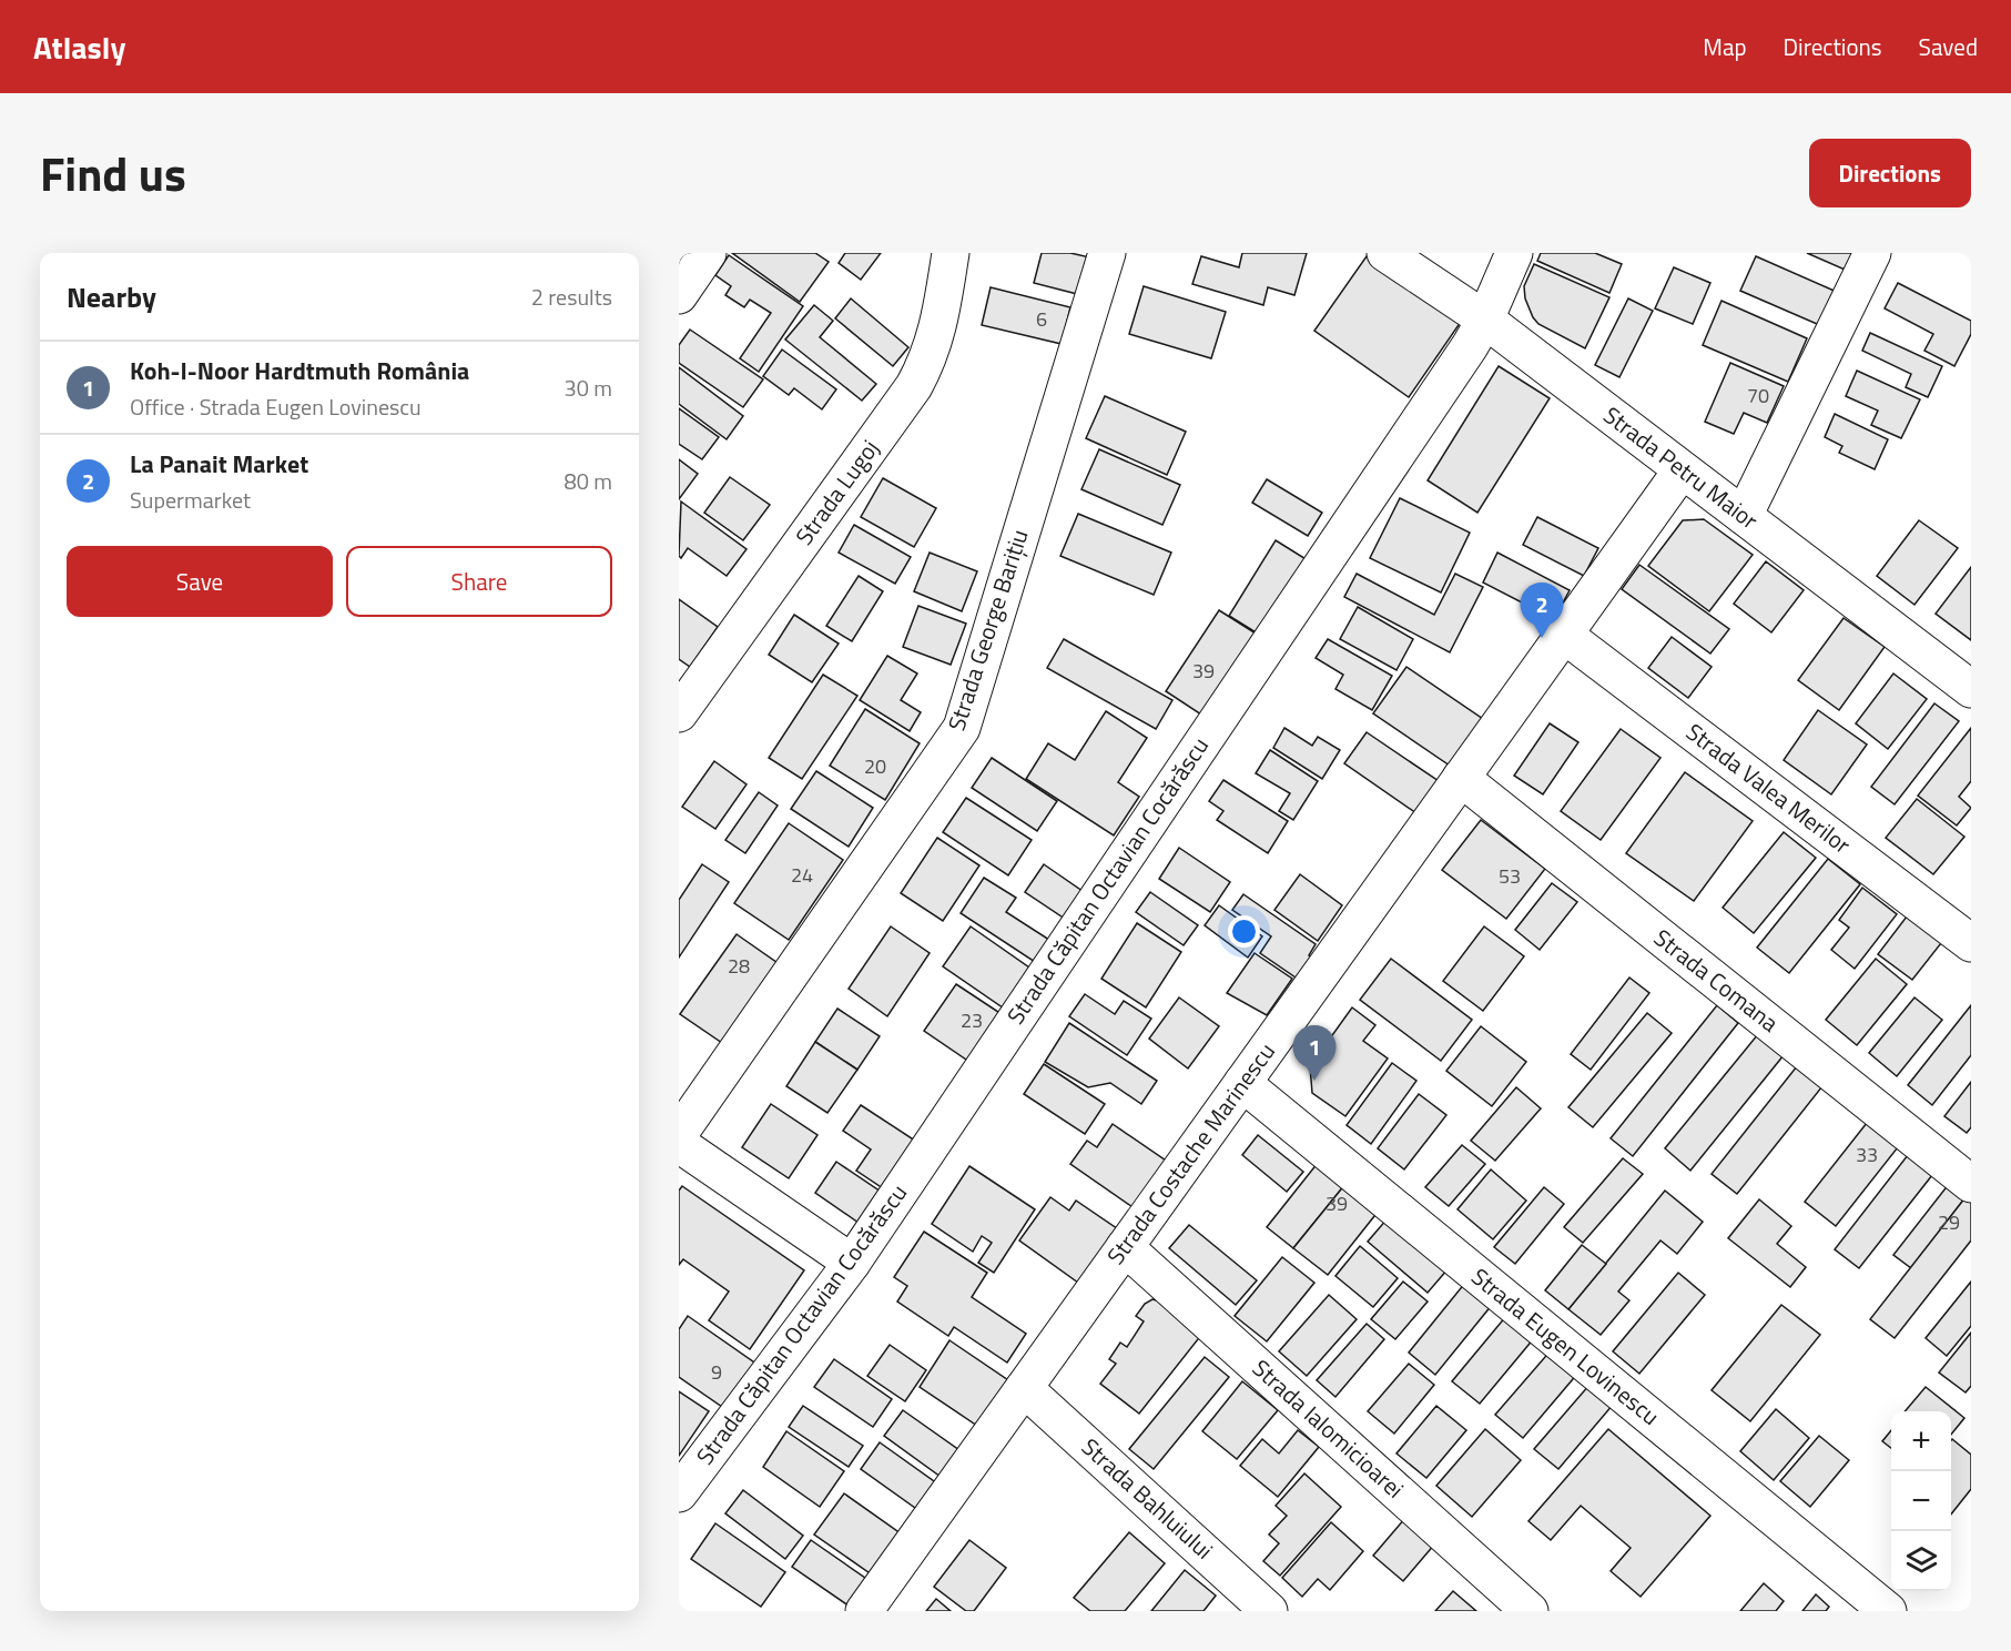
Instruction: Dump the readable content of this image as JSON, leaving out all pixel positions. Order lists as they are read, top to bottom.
{
  "streets": {
    "street": [
      "Strada Petru Maior",
      "Strada Lugoj",
      "Strada George Barițiu",
      "Strada Valea Merilor",
      "Strada Căpitan Octavian Cocărăscu",
      "Strada Comana",
      "Strada Costache Marinescu",
      "Strada Eugen Lovinescu",
      "Strada Ialomicioarei",
      "Strada Bahluiului"
    ]
  },
  "crossings": [
    ["Strada Petru Maior", "Strada Căpitan Octavian Cocărăscu"],
    ["Strada Petru Maior", "Strada Costache Marinescu"],
    ["Strada Valea Merilor", "Strada Costache Marinescu"],
    ["Strada Comana", "Strada Costache Marinescu"],
    ["Strada Costache Marinescu", "Strada Eugen Lovinescu"],
    ["Strada Costache Marinescu", "Strada Ialomicioarei"],
    ["Strada Costache Marinescu", "Strada Bahluiului"]
  ],
  "house_numbers": [
    "6",
    "70",
    "39",
    "20",
    "24",
    "53",
    "28",
    "23",
    "33",
    "39",
    "29",
    "9"
  ],
  "page": {
    "header": "Atlasly",
    "nav": ["Map", "Directions", "Saved"],
    "title": "Find us",
    "buttons": [
      "Directions",
      ["Save", "Share"]
    ],
    "heading": ["Nearby", "2 results"],
    "list": [
      {
        "mark": "1",
        "name": "Koh-I-Noor Hardtmuth România",
        "note": "Office · Strada Eugen Lovinescu",
        "value": "30 m"
      },
      {
        "mark": "2",
        "name": "La Panait Market",
        "note": "Supermarket",
        "value": "80 m"
      }
    ],
    "pins": ["2", "1"],
    "map_buttons": ["+", "−"]
  }
}
